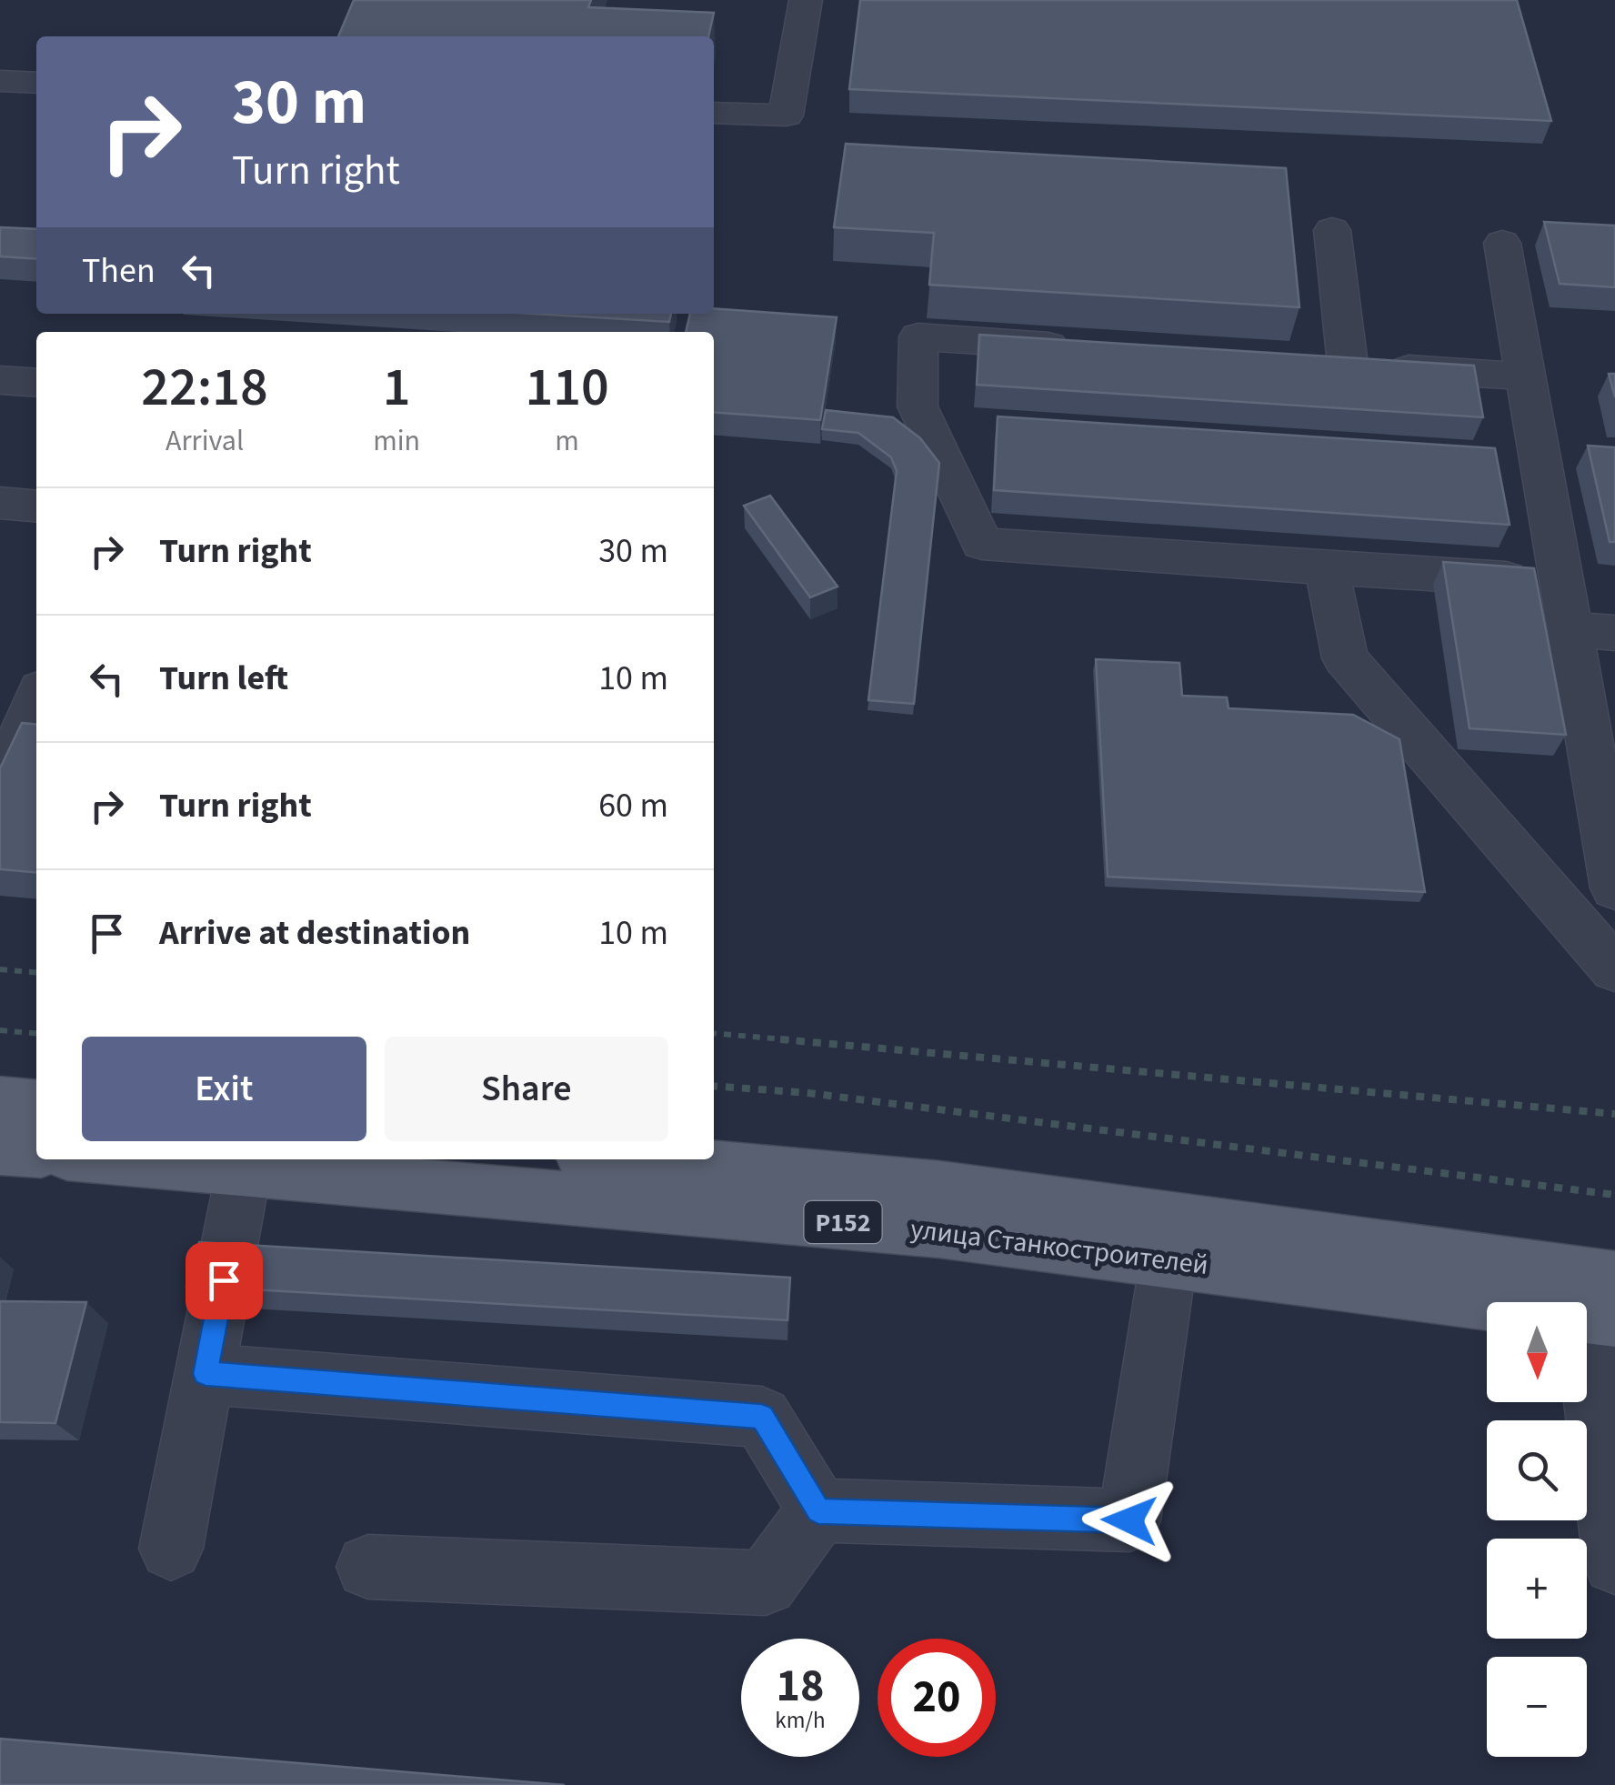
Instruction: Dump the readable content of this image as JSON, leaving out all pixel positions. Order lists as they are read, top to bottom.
{
  "streets": {
    "main road": ["Р152", "улица Станкостроителей"]
  },
  "north": "bottom",
  "page": {
    "turn": ["30 m", "Turn right"],
    "then": "Then",
    "eta": [
      "22:18",
      "Arrival",
      "1",
      "min",
      "110",
      "m"
    ],
    "list": [
      {
        "name": "Turn right",
        "value": "30 m"
      },
      {
        "name": "Turn left",
        "value": "10 m"
      },
      {
        "name": "Turn right",
        "value": "60 m"
      },
      {
        "name": "Arrive at destination",
        "value": "10 m"
      }
    ],
    "buttons": ["Exit", "Share"],
    "map_buttons": ["+", "−"],
    "speed": "18 km/h",
    "limit": "20"
  }
}
